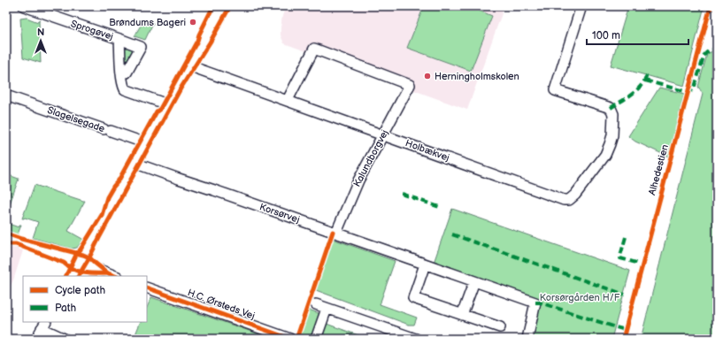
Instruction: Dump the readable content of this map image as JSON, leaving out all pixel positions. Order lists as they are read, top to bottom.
{
  "streets": {
    "street": [
      "Sprogøvej",
      "Slagelsegade",
      "Holbækvej",
      "Kalundborgvej",
      "Korsørvej",
      "H.C. Ørsteds Vej"
    ],
    "cycle path": ["Alhedestien"]
  },
  "crossings": [
    ["Holbækvej", "Kalundborgvej"],
    ["Kalundborgvej", "Korsørvej"]
  ],
  "parks": ["Korsørgården H/F"],
  "places": ["Brøndums Bageri", "Herningholmskolen"],
  "legend": ["Cycle path", "Path"],
  "scale_bar": "100 m",
  "north": "top"
}
